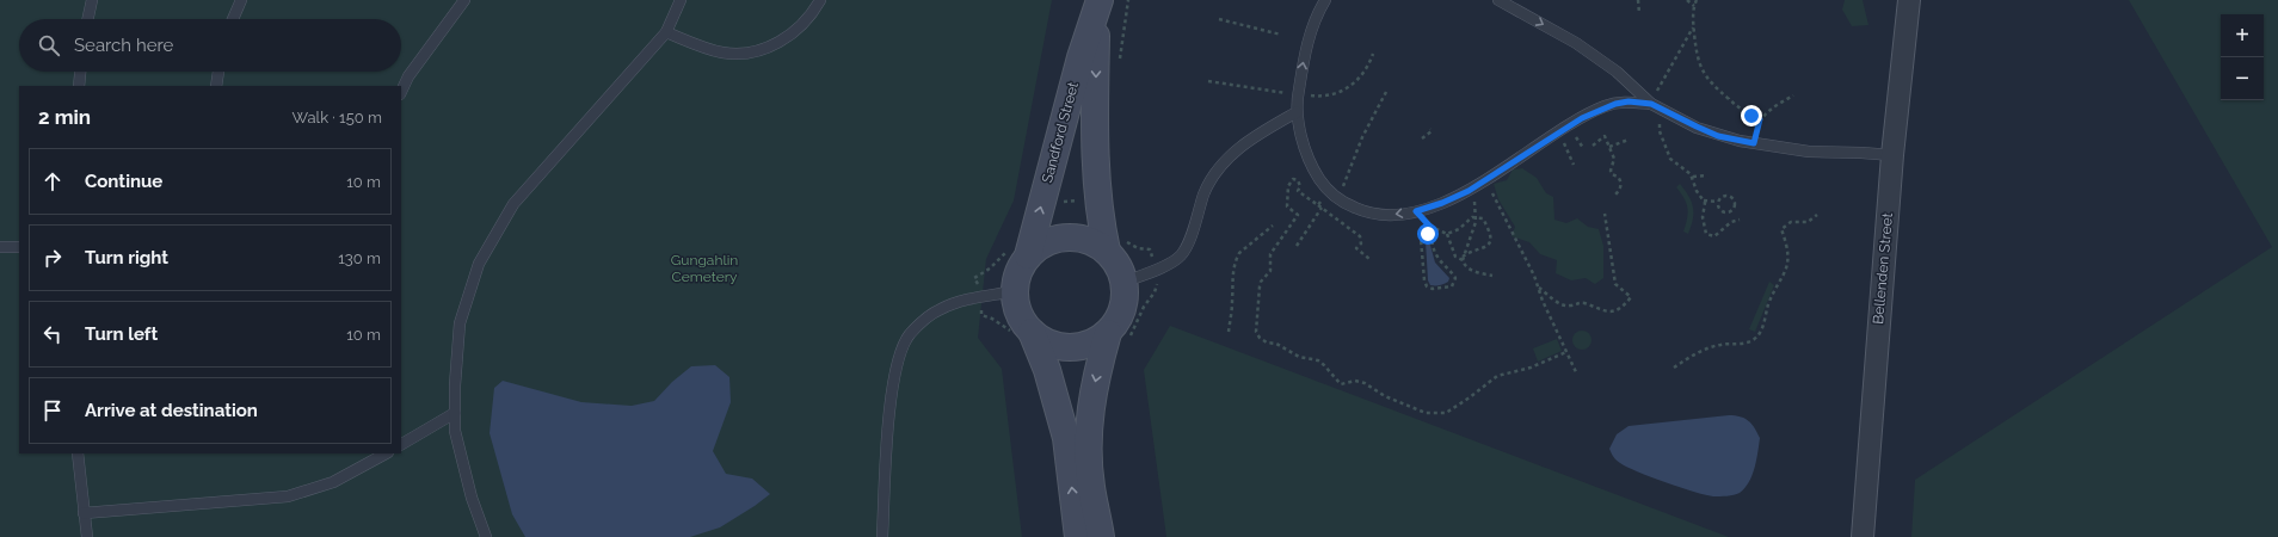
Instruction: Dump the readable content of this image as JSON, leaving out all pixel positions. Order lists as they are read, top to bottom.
{
  "streets": {
    "main road": ["Sandford Street"],
    "street": ["Bellenden Street"]
  },
  "parks": ["Gungahlin Cemetery"],
  "page": {
    "map_buttons": ["+", "−"],
    "search": "Search here",
    "heading": ["2 min", "Walk · 150 m"],
    "list": [
      ["Continue", "10 m"],
      ["Turn right", "130 m"],
      ["Turn left", "10 m"],
      "Arrive at destination"
    ]
  }
}
